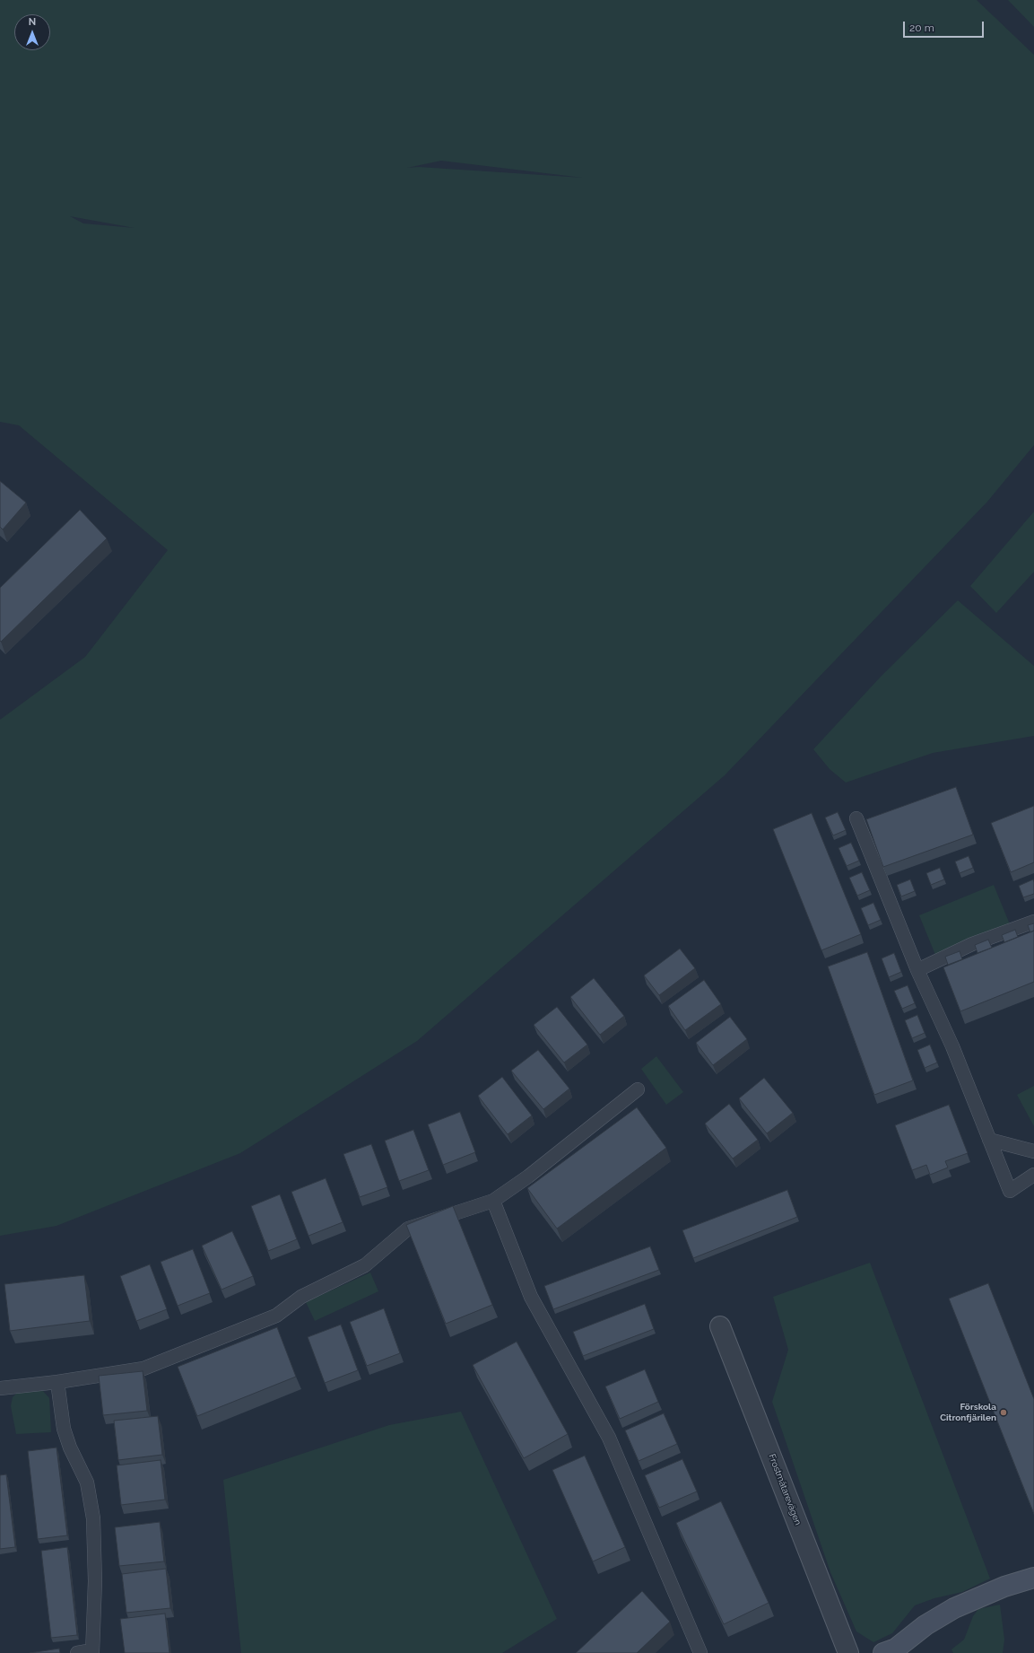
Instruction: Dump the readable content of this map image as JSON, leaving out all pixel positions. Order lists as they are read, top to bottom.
{
  "streets": {
    "street": ["Frostmätarevägen"]
  },
  "places": ["Förskola Citronfjärilen"],
  "scale_bar": "20 m",
  "north": "top"
}
